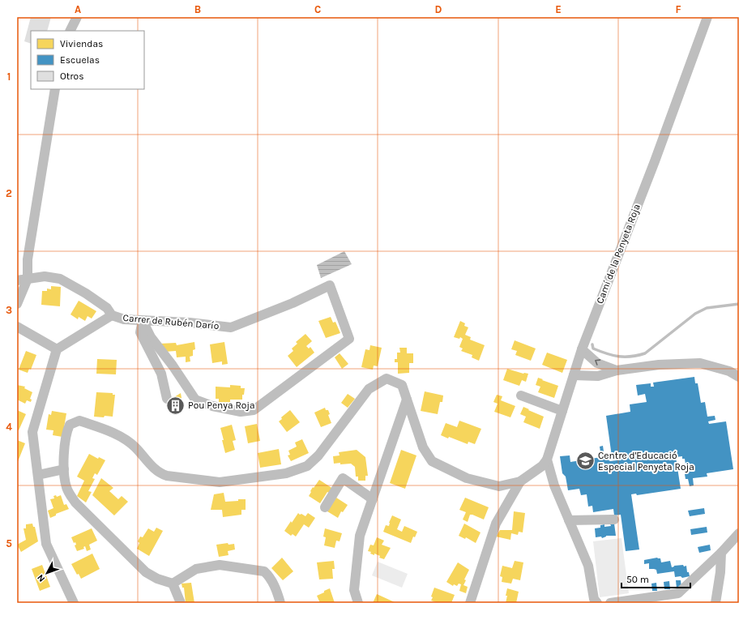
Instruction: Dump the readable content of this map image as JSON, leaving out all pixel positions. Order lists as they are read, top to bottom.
{
  "streets": {
    "street": ["Camí de la Penyeta Roja", "Carrer de Rubén Darío"]
  },
  "places": {
    "building": ["Pou Penya Roja"],
    "school or university": ["Centre d'Educació Especial Penyeta Roja"]
  },
  "legend": ["Viviendas", "Escuelas", "Otros"],
  "scale_bar": "50 m",
  "north": "bottom left",
  "grid": {
    "columns": [
      "A",
      "B",
      "C",
      "D",
      "E",
      "F"
    ],
    "rows": [
      "1",
      "2",
      "3",
      "4",
      "5"
    ]
  }
}
